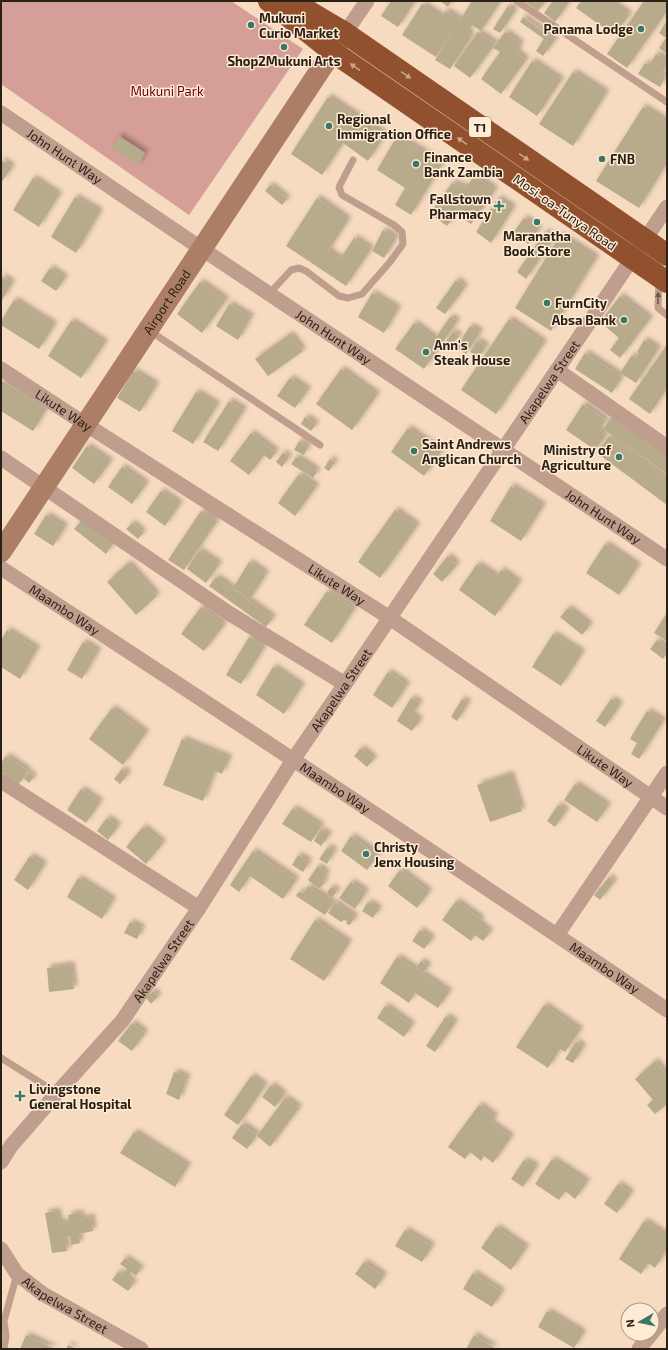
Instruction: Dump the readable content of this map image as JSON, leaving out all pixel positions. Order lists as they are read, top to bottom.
{
  "streets": {
    "highway": ["T1", "Mosi-oa-Tunya Road"],
    "street": [
      "John Hunt Way",
      "Airport Road",
      "Akapelwa Street",
      "Likute Way",
      "Maambo Way"
    ]
  },
  "crossings": [
    ["John Hunt Way", "Airport Road"],
    ["John Hunt Way", "Akapelwa Street"],
    ["Mosi-oa-Tunya Road", "Airport Road"],
    ["Mosi-oa-Tunya Road", "Akapelwa Street"],
    ["Airport Road", "Likute Way"],
    ["Akapelwa Street", "Likute Way"],
    ["Akapelwa Street", "Maambo Way"]
  ],
  "parks": ["Mukuni Park"],
  "places": {
    "other": [
      "Mukuni Curio Market",
      "Panama Lodge",
      "Shop2Mukuni Arts",
      "Regional Immigration Office",
      "FNB",
      "Finance Bank Zambia",
      "Maranatha Book Store",
      "FurnCity",
      "Absa Bank",
      "Ann's Steak House",
      "Saint Andrews Anglican Church",
      "Ministry of Agriculture",
      "Christy Jenx Housing"
    ],
    "health": ["Fallstown Pharmacy", "Livingstone General Hospital"]
  },
  "north": "left"
}
